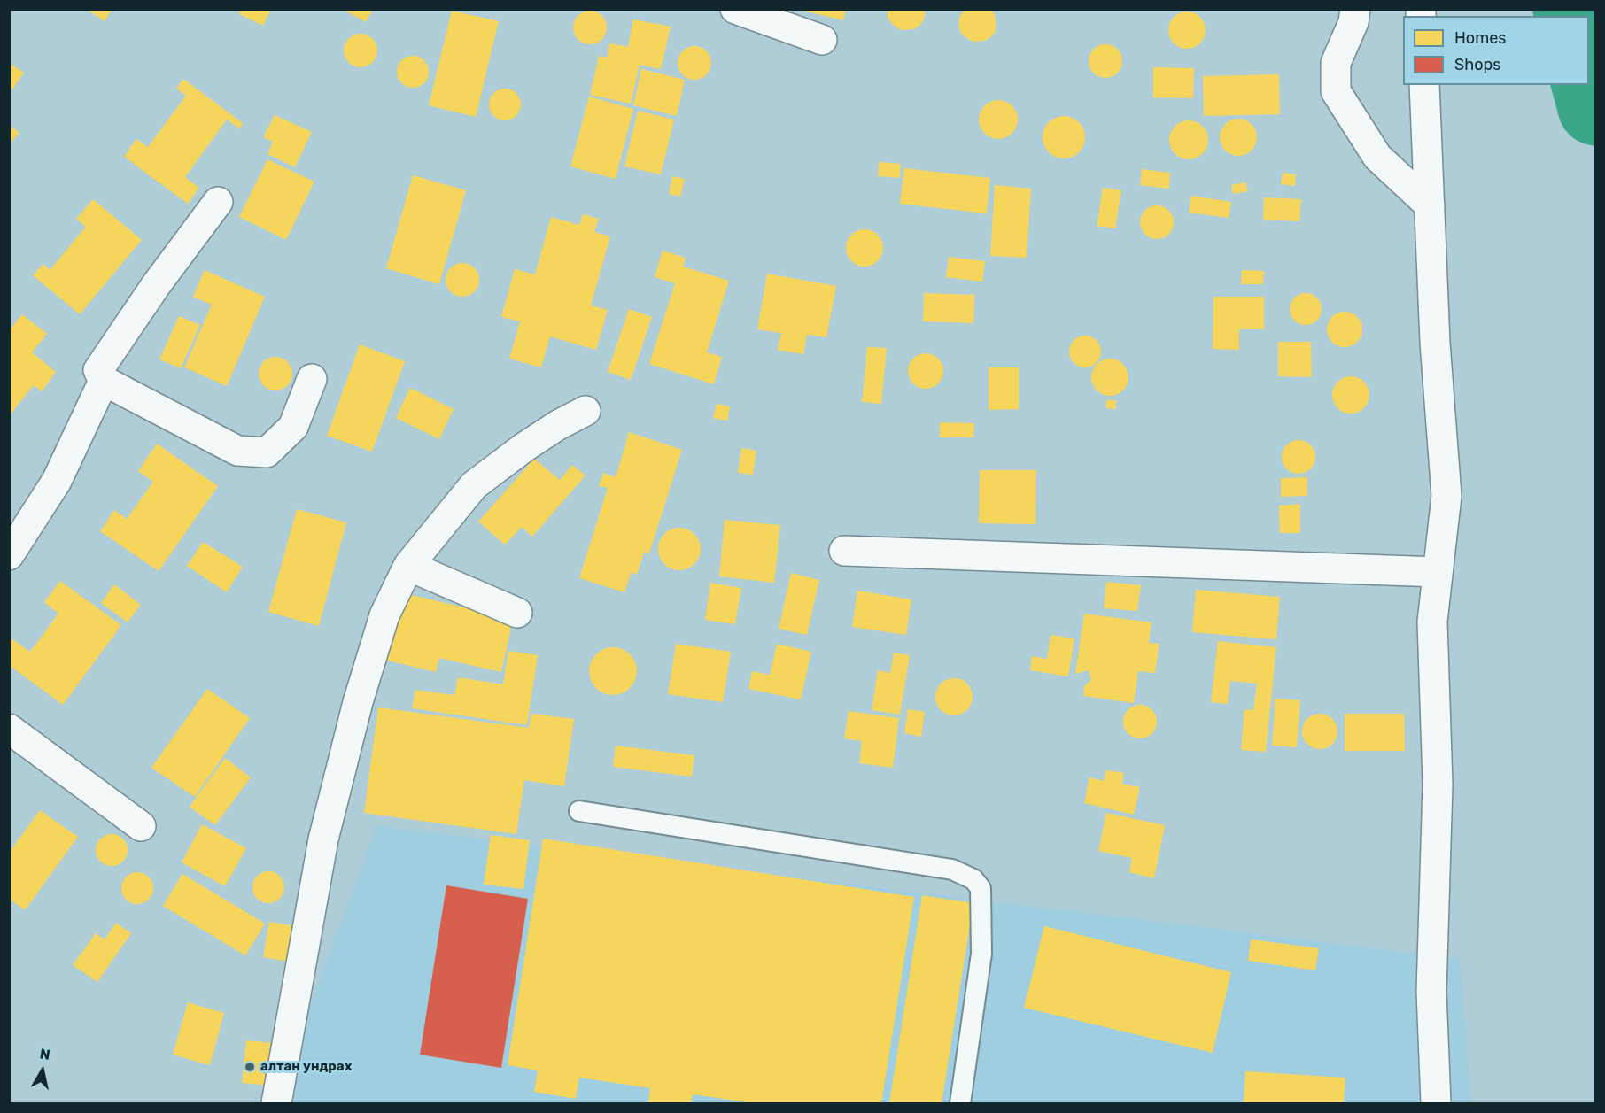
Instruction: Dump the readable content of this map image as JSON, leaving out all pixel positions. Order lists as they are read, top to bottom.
{
  "places": ["алтан ундрах"],
  "legend": ["Homes", "Shops"],
  "north": "top"
}
